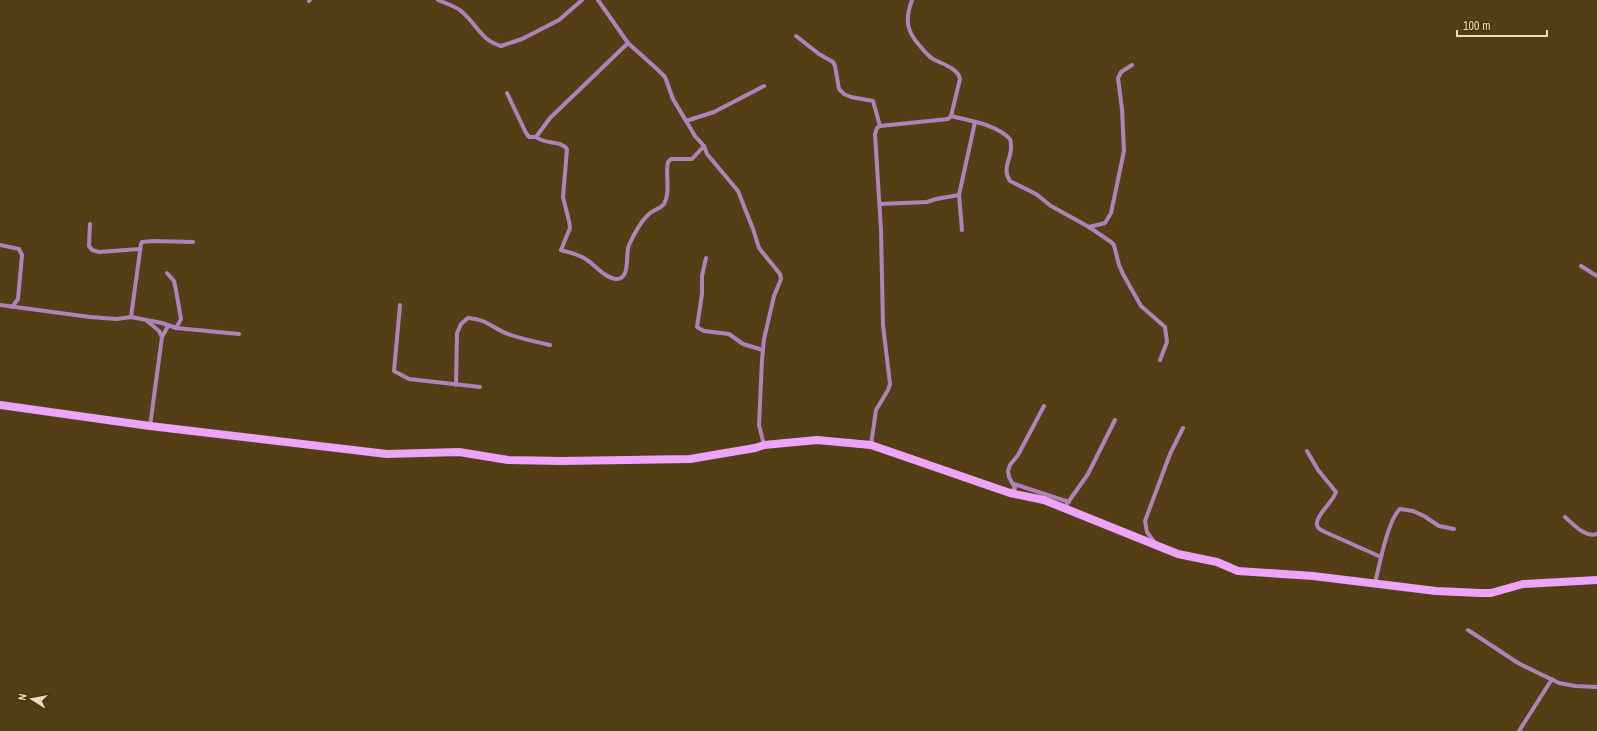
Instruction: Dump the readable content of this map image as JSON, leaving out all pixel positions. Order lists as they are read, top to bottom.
{
  "scale_bar": "100 m",
  "north": "left"
}
